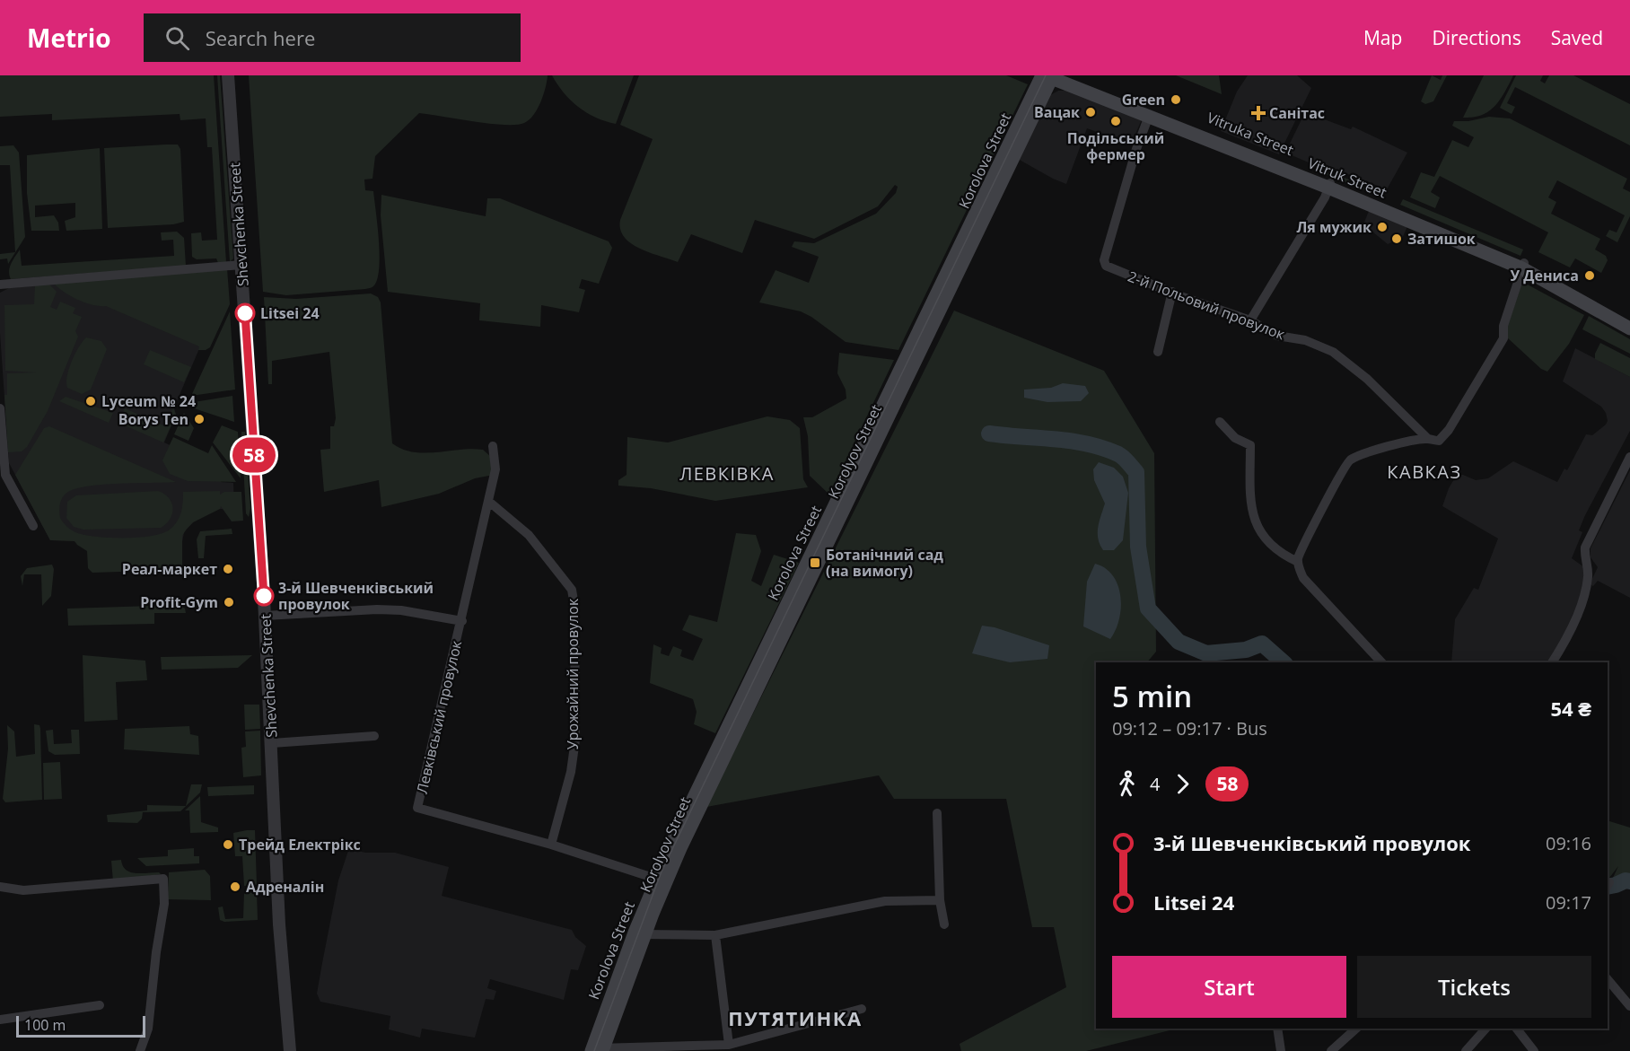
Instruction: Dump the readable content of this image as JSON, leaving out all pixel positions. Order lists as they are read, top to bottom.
{
  "streets": {
    "main road": [
      "Vitruka Street",
      "Korolova Street",
      "Vitruk Street",
      "Korolyov Street"
    ],
    "street": [
      "Shevchenka Street",
      "2-й Польовий провулок",
      "Урожайний провулок",
      "Левківський провулок"
    ]
  },
  "crossings": [
    ["Vitruka Street", "Korolova Street"],
    ["Vitruka Street", "Vitruk Street"],
    ["Vitruka Street", "Korolyov Street"],
    ["Korolova Street", "Vitruk Street"],
    ["Korolova Street", "Korolyov Street"],
    ["Korolova Street", "Левківський провулок"],
    ["Vitruk Street", "2-й Польовий провулок"],
    ["Vitruk Street", "Korolyov Street"],
    ["Урожайний провулок", "Левківський провулок"]
  ],
  "districts": ["КАВКАЗ", "ЛЕВКІВКА", "ПУТЯТИНКА"],
  "places": {
    "other": [
      "Green",
      "Вацак",
      "Подільський фермер",
      "Ля мужик",
      "Затишок",
      "У Дениса",
      "Litsei 24",
      "Lyceum № 24",
      "Borys Ten",
      "Реал-маркет",
      "3-й Шевченківський провулок",
      "Profit-Gym",
      "Трейд Електрікс",
      "Адреналін"
    ],
    "health": ["Санітас"],
    "transit": ["Ботанічний сад (на вимогу)"]
  },
  "lines": ["bus line 58"],
  "scale_bar": "100 m",
  "page": {
    "header": "Metrio",
    "search": "Search here",
    "nav": ["Map", "Directions", "Saved"],
    "on_map": "58",
    "heading": ["5 min", "09:12 – 09:17 · Bus", "54 ₴"],
    "legs": ["4", "58"],
    "list": [
      {
        "name": "3-й Шевченківський провулок",
        "value": "09:16"
      },
      {
        "name": "Litsei 24",
        "value": "09:17"
      }
    ],
    "buttons": ["Start", "Tickets"],
    "scale": "100 m"
  }
}
